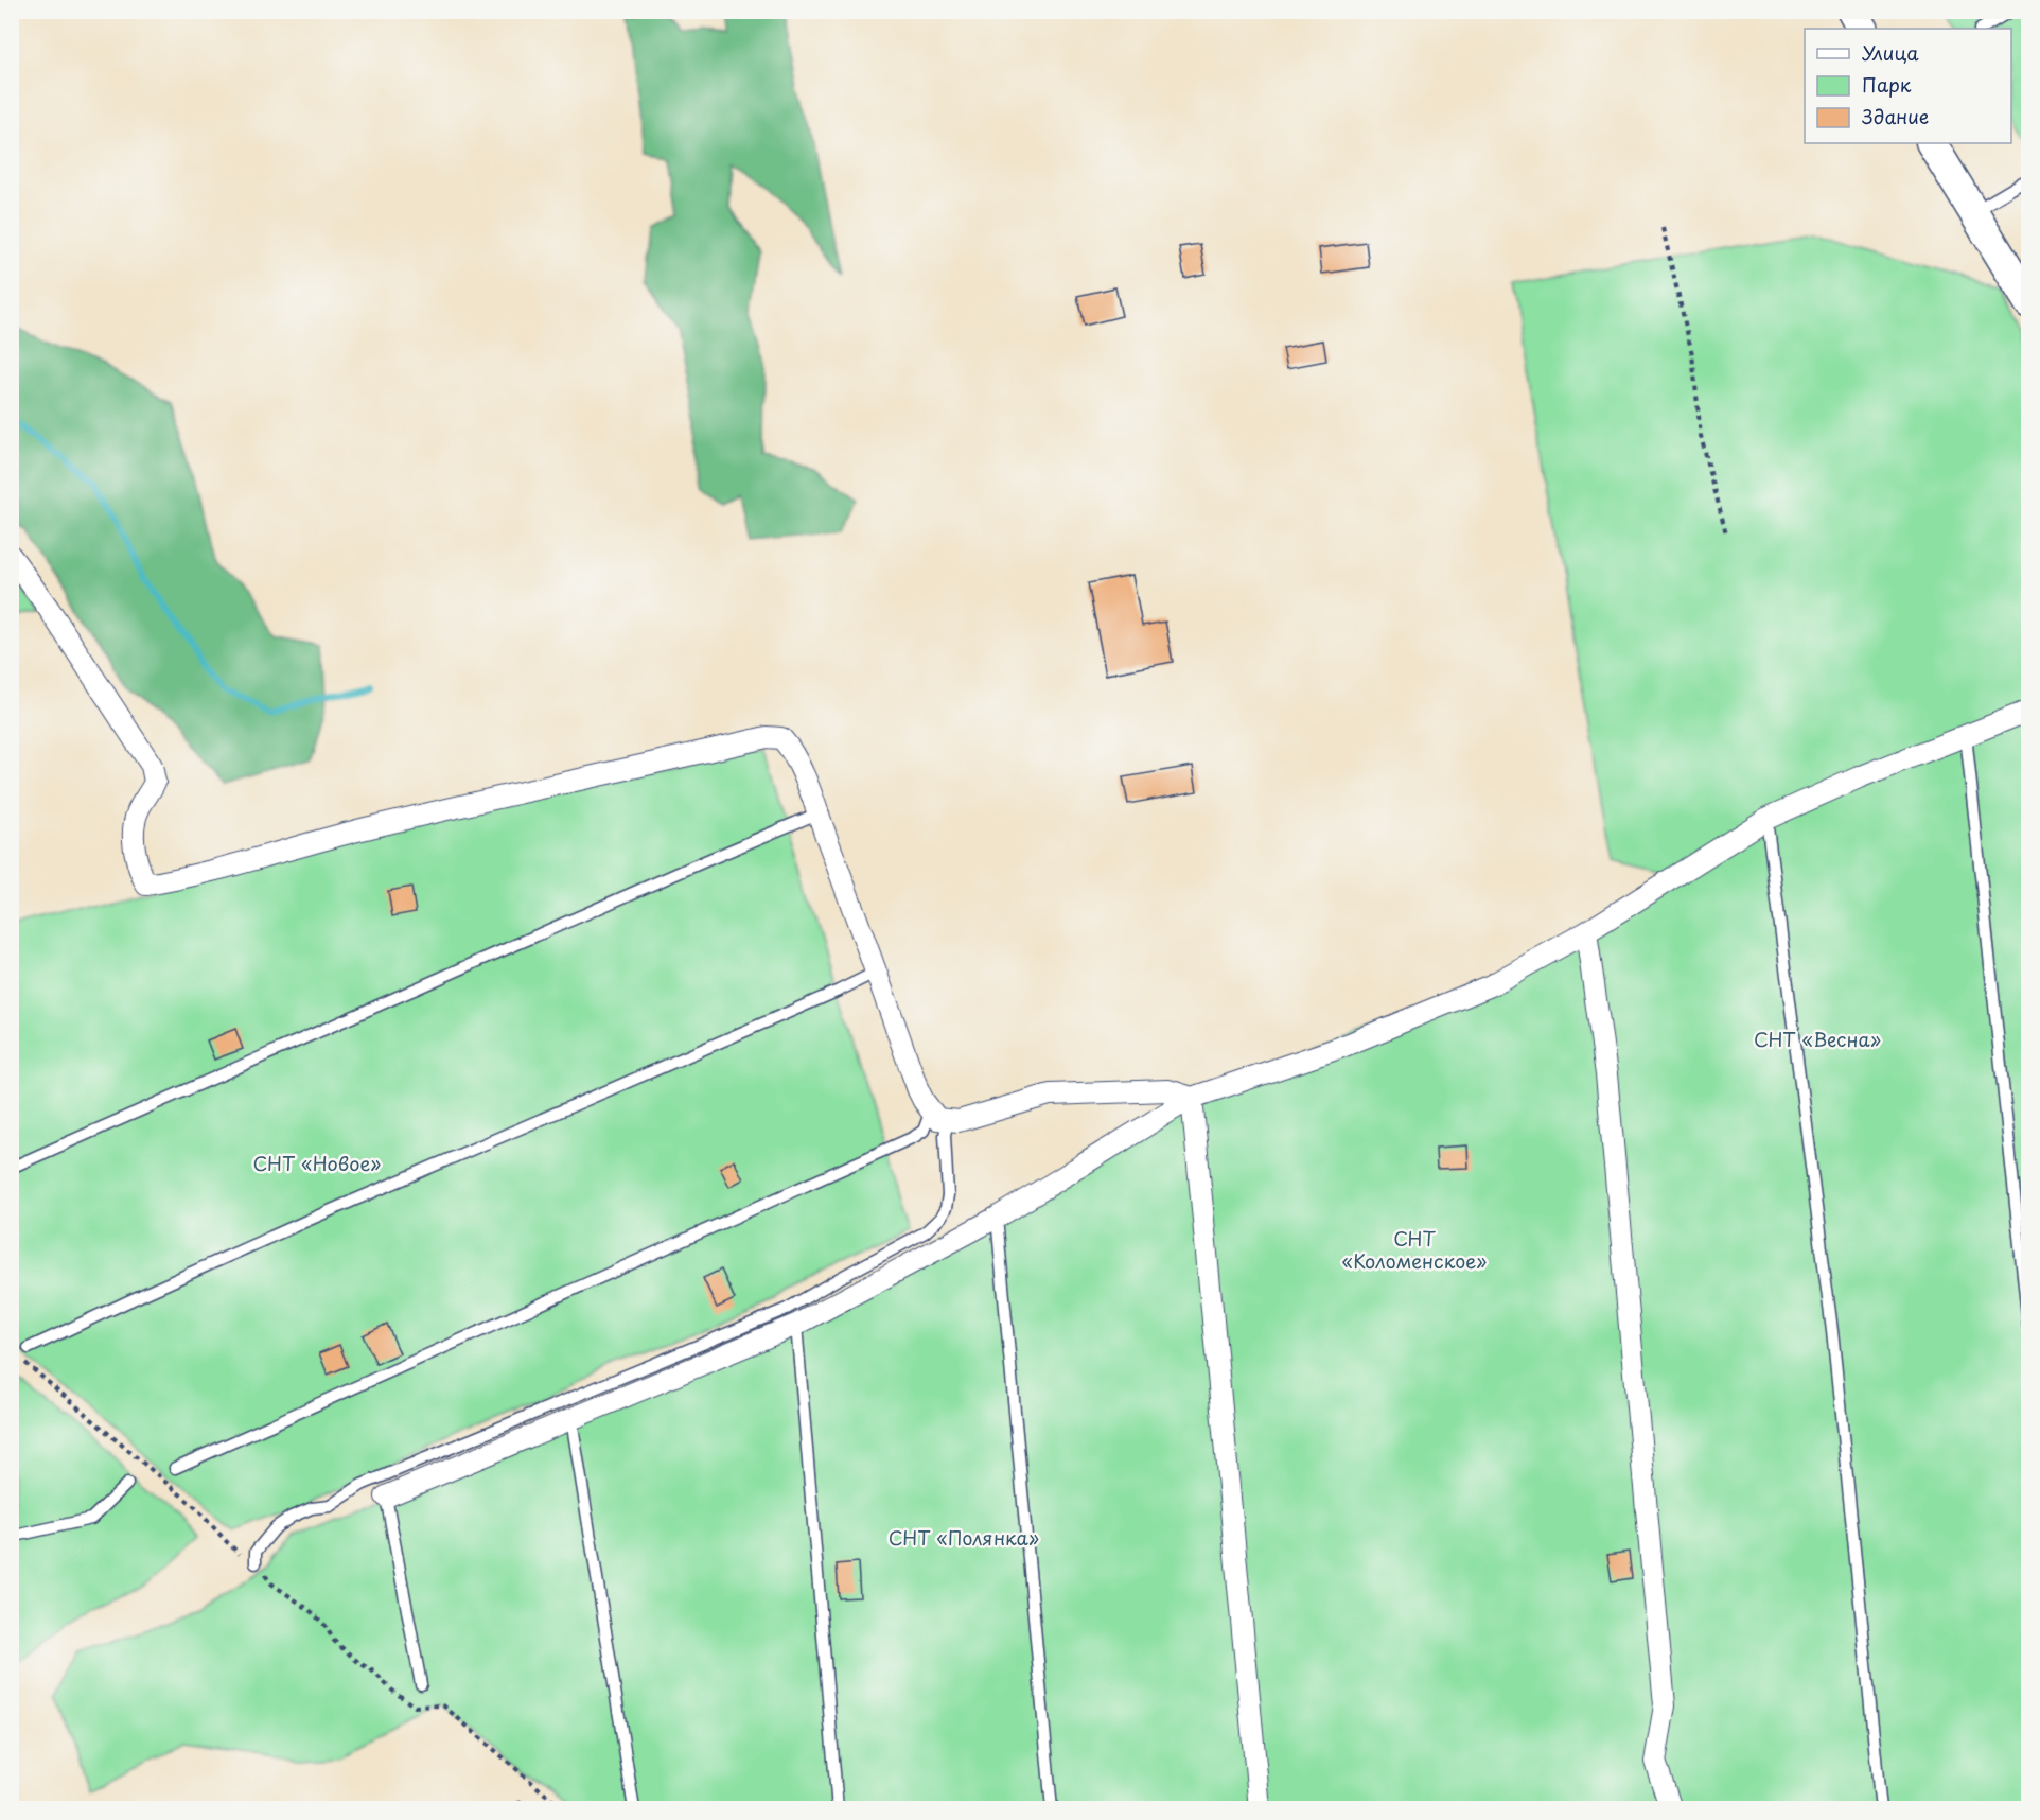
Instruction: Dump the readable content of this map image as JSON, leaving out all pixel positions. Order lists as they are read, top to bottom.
{
  "parks": [
    "СНТ «Весна»",
    "СНТ «Новое»",
    "СНТ «Коломенское»",
    "СНТ «Полянка»"
  ],
  "legend": ["Улица", "Парк", "Здание"]
}
